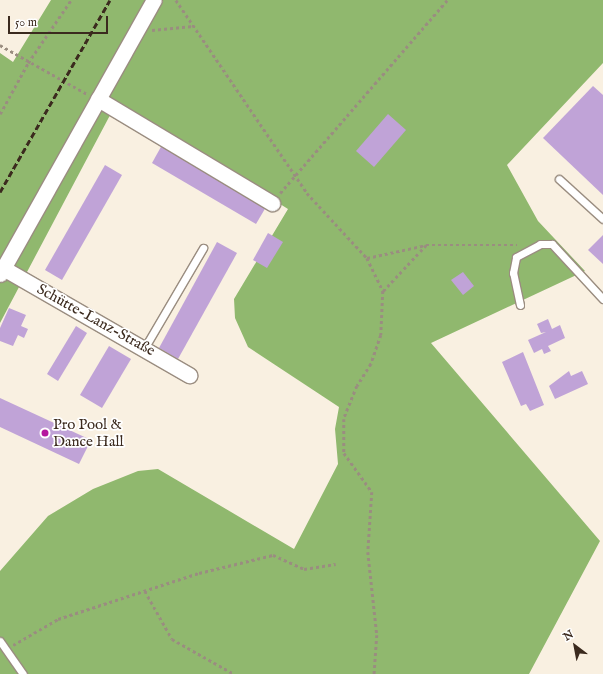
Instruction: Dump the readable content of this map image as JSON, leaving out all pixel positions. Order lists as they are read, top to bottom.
{
  "streets": {
    "street": ["Schütte-Lanz-Straße"]
  },
  "places": ["Pro Pool & Dance Hall"],
  "scale_bar": "50 m",
  "north": "top left"
}
